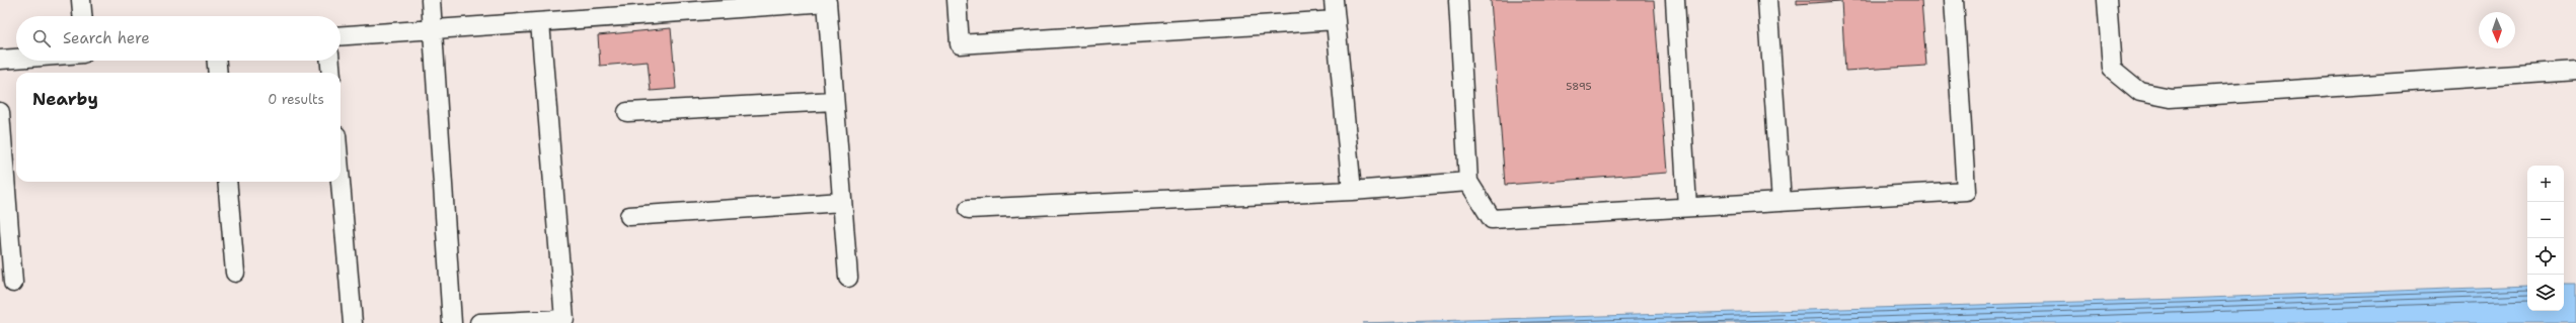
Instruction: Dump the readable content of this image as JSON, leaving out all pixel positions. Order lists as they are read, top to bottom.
{
  "house_numbers": ["5895"],
  "north": "bottom",
  "page": {
    "search": "Search here",
    "heading": ["Nearby", "0 results"],
    "map_buttons": ["+", "−"]
  }
}
